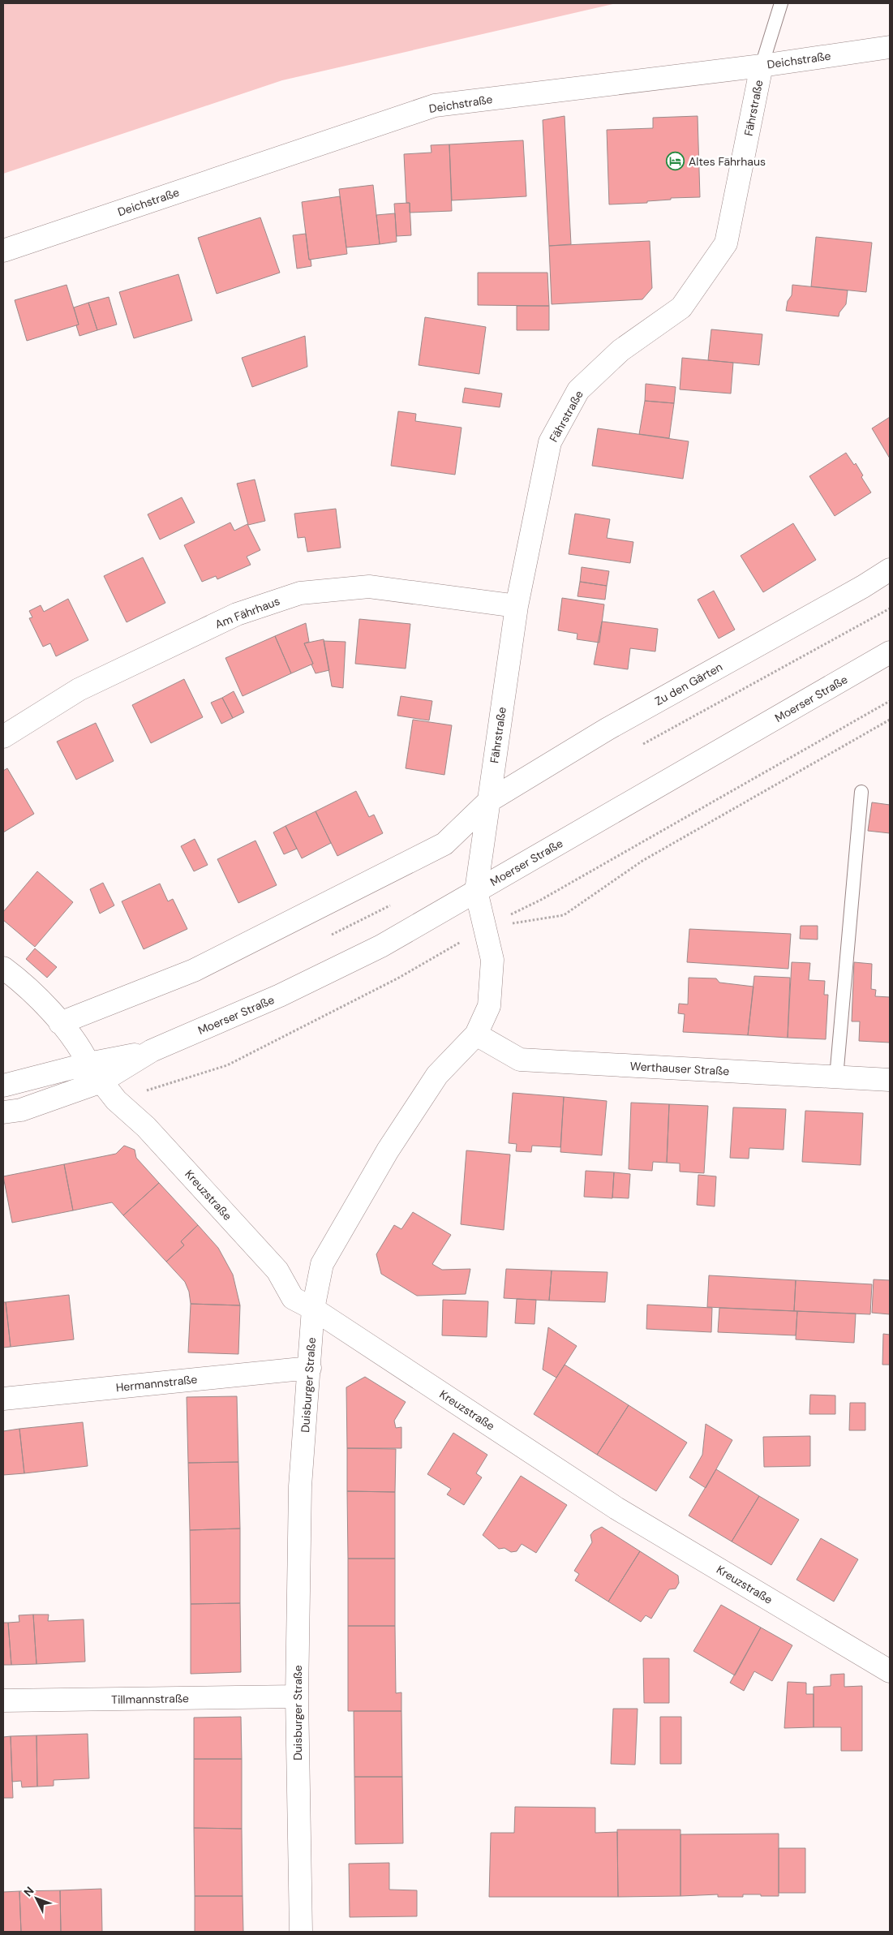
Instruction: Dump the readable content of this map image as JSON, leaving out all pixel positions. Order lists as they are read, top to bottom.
{
  "streets": {
    "street": [
      "Deichstraße",
      "Fährstraße",
      "Am Fährhaus",
      "Zu den Gärten",
      "Moerser Straße",
      "Werthauser Straße",
      "Kreuzstraße",
      "Hermannstraße",
      "Duisburger Straße",
      "Tillmannstraße"
    ]
  },
  "crossings": [
    ["Deichstraße", "Fährstraße"],
    ["Fährstraße", "Am Fährhaus"],
    ["Fährstraße", "Zu den Gärten"],
    ["Fährstraße", "Moerser Straße"],
    ["Fährstraße", "Duisburger Straße"],
    ["Moerser Straße", "Kreuzstraße"],
    ["Moerser Straße", "Duisburger Straße"],
    ["Werthauser Straße", "Duisburger Straße"],
    ["Kreuzstraße", "Duisburger Straße"],
    ["Hermannstraße", "Duisburger Straße"],
    ["Duisburger Straße", "Tillmannstraße"]
  ],
  "places": {
    "hotel": ["Altes Fährhaus"]
  },
  "north": "top left"
}
